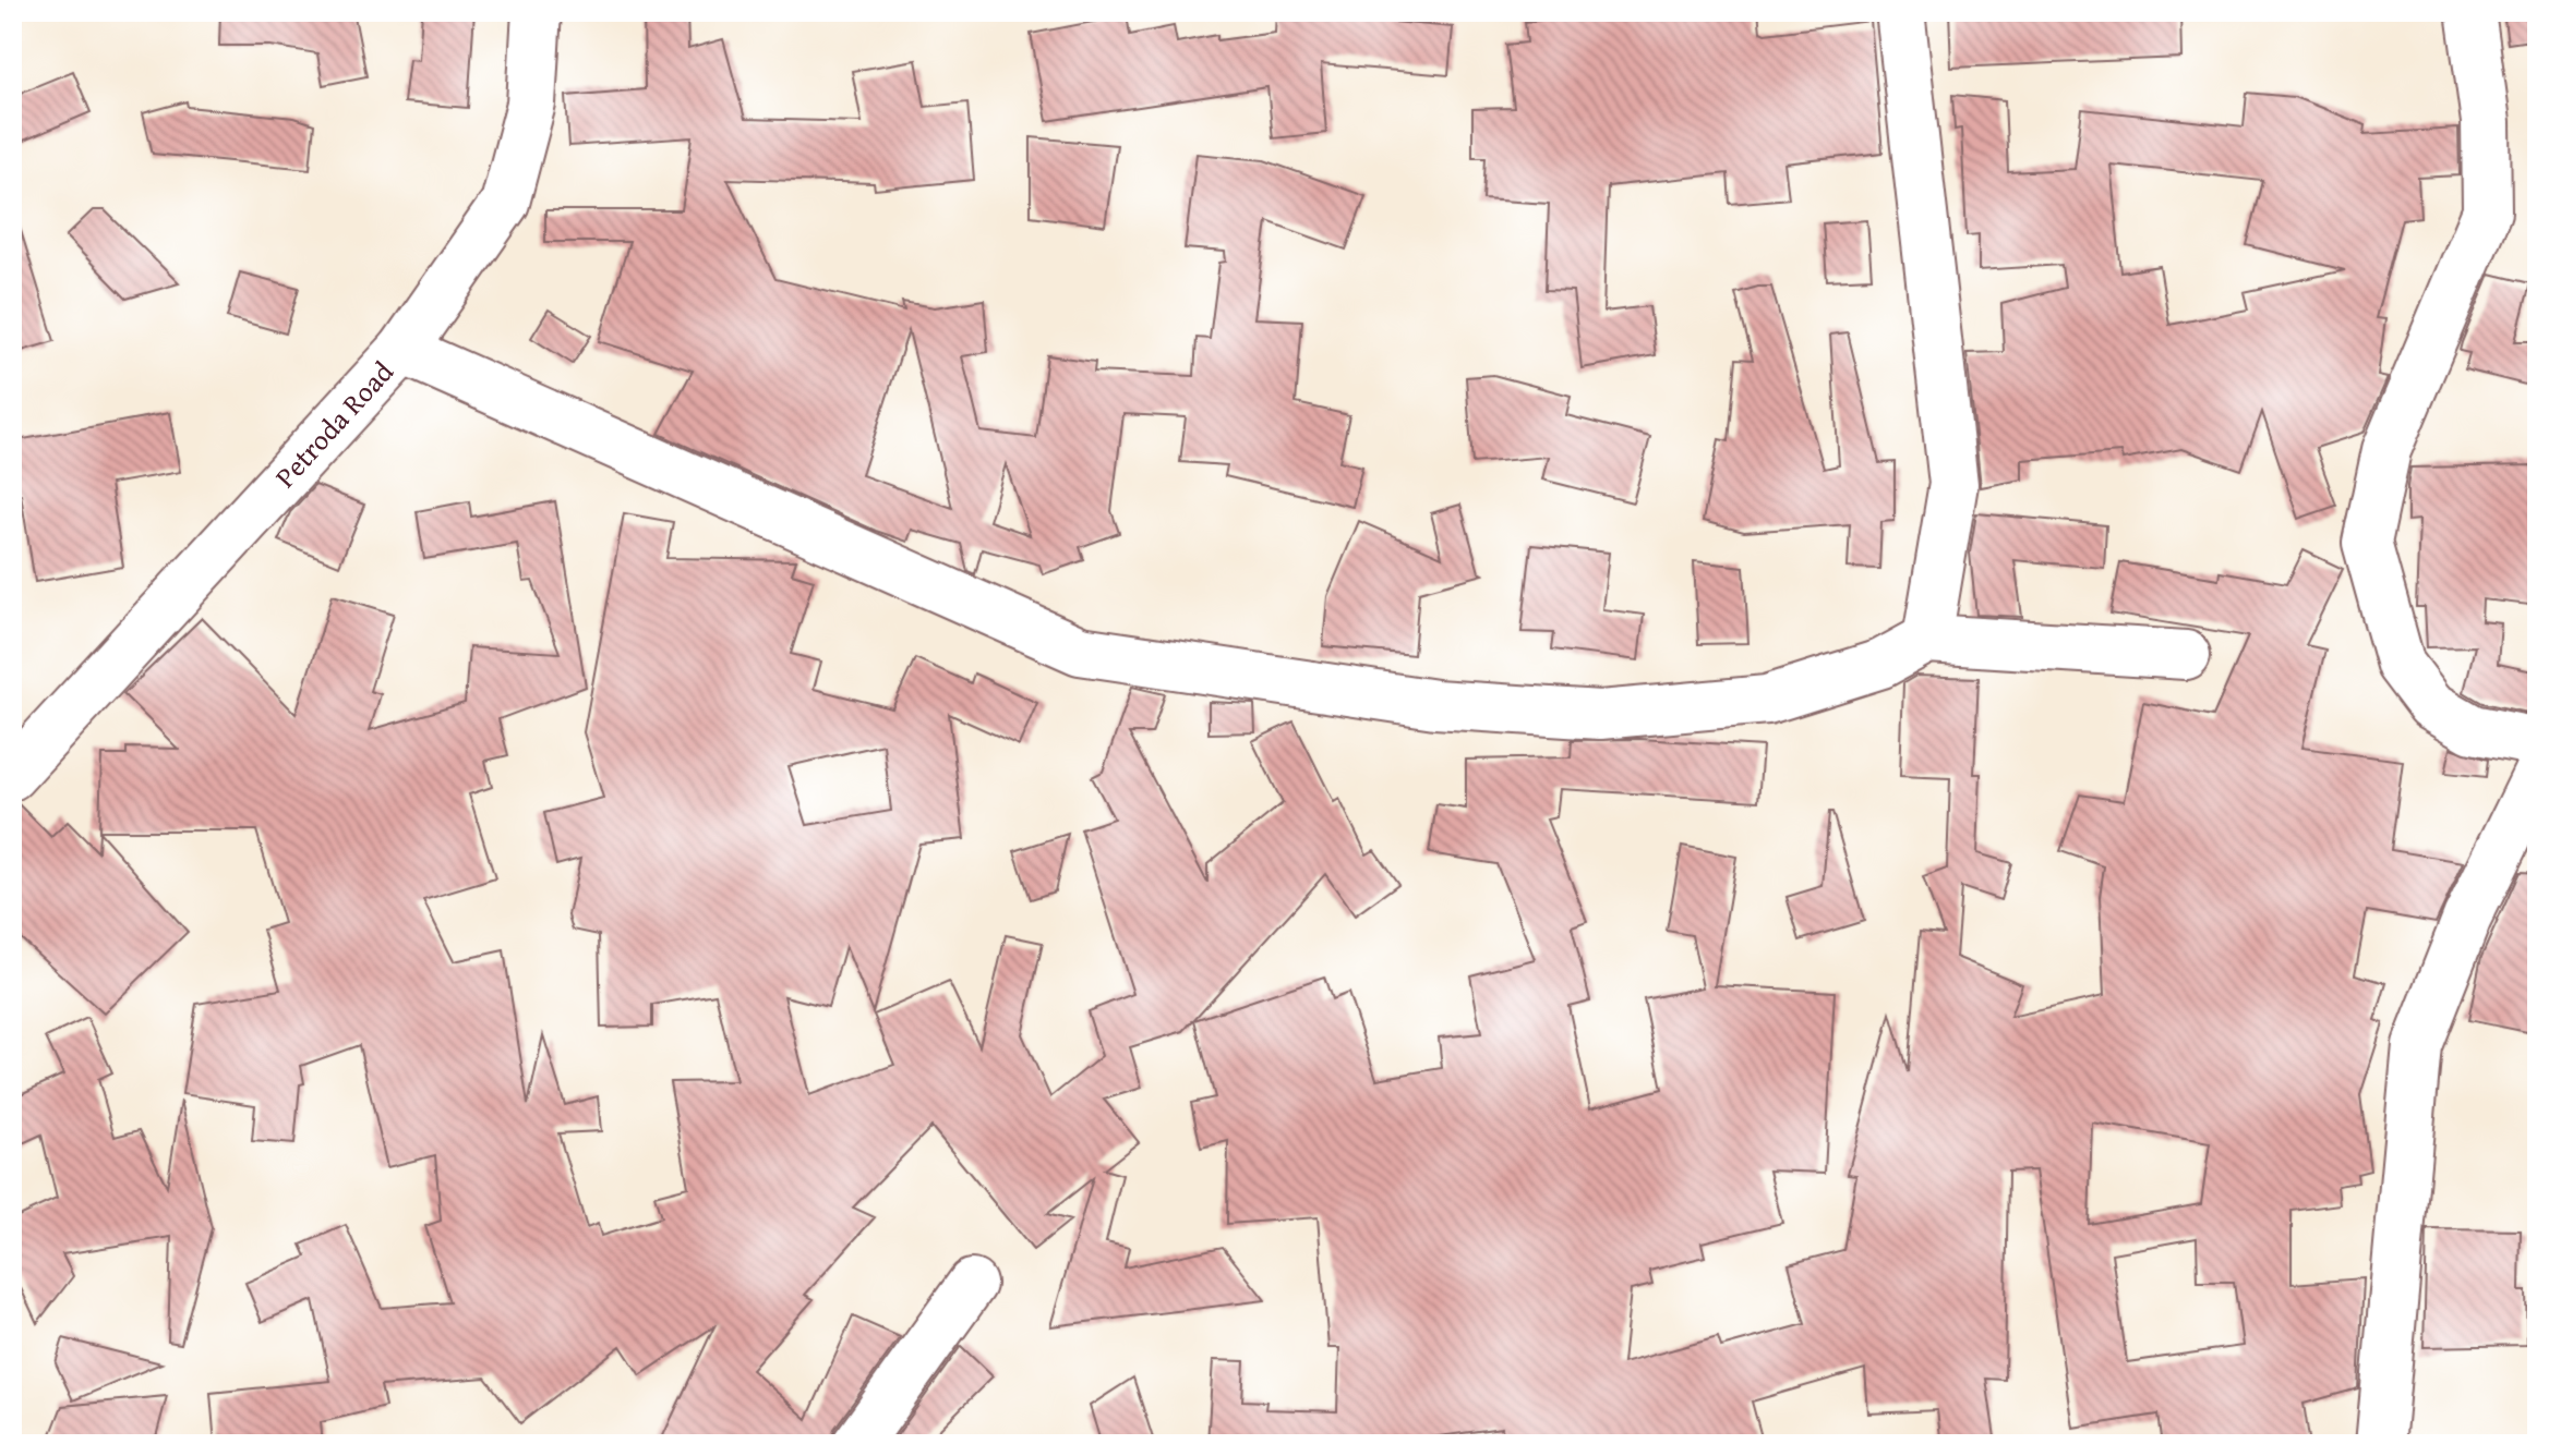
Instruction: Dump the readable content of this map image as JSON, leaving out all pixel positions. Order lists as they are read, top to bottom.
{
  "streets": {
    "street": ["Petroda Road"]
  }
}
